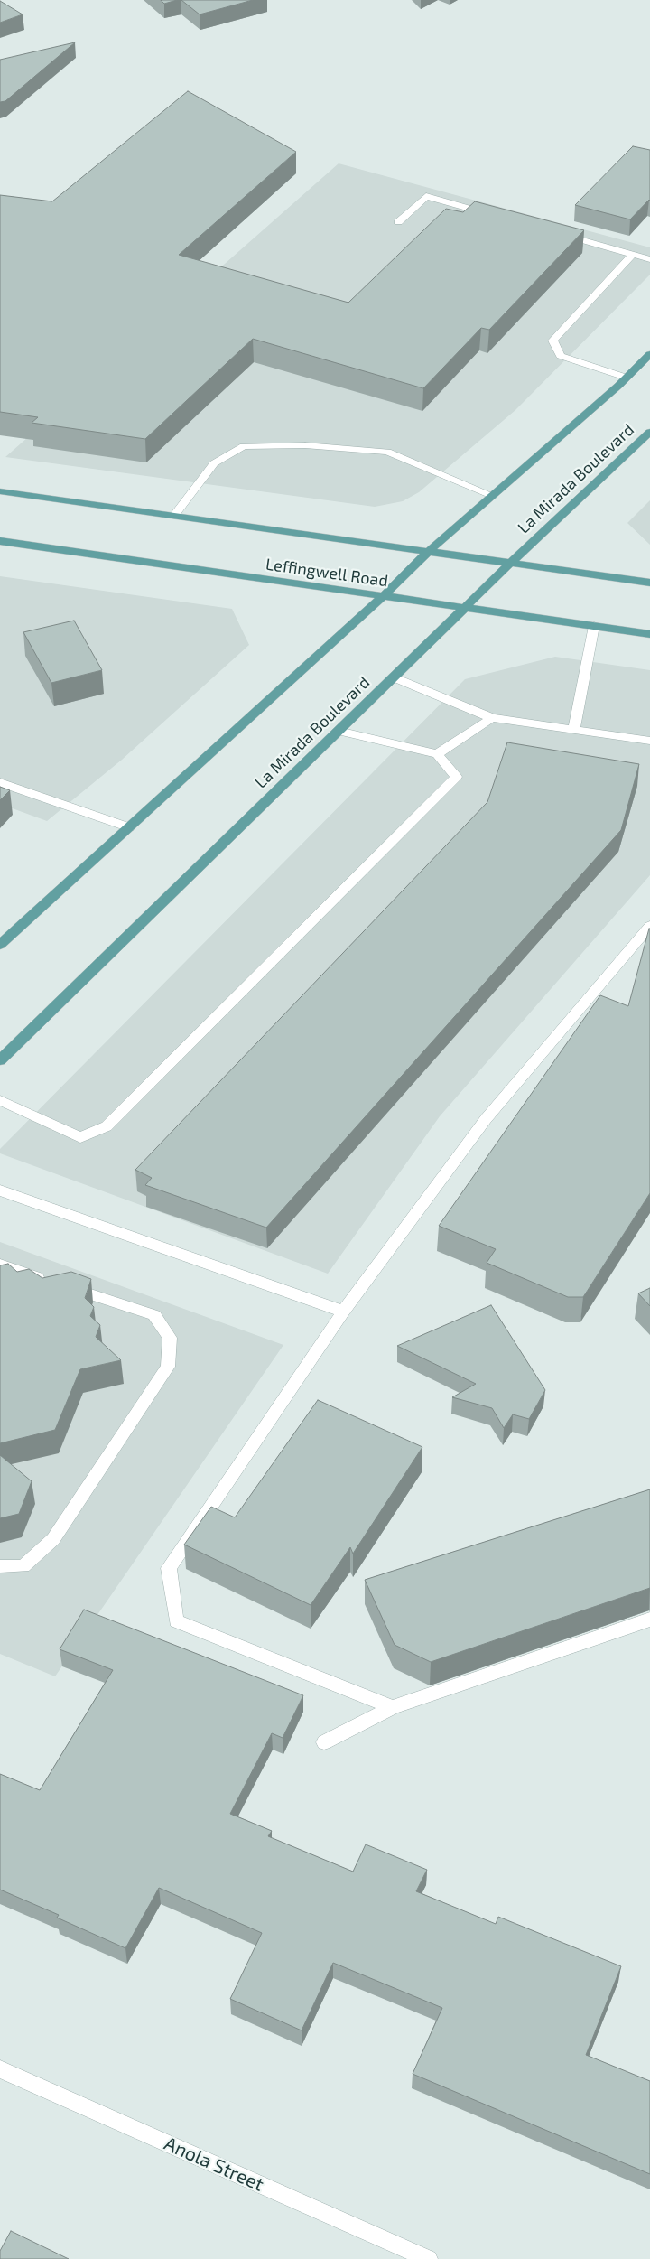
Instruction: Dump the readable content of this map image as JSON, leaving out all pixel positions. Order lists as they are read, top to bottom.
{
  "streets": {
    "main road": ["La Mirada Boulevard", "Leffingwell Road"],
    "street": ["Anola Street"]
  },
  "crossings": [
    ["La Mirada Boulevard", "Leffingwell Road"]
  ]
}
